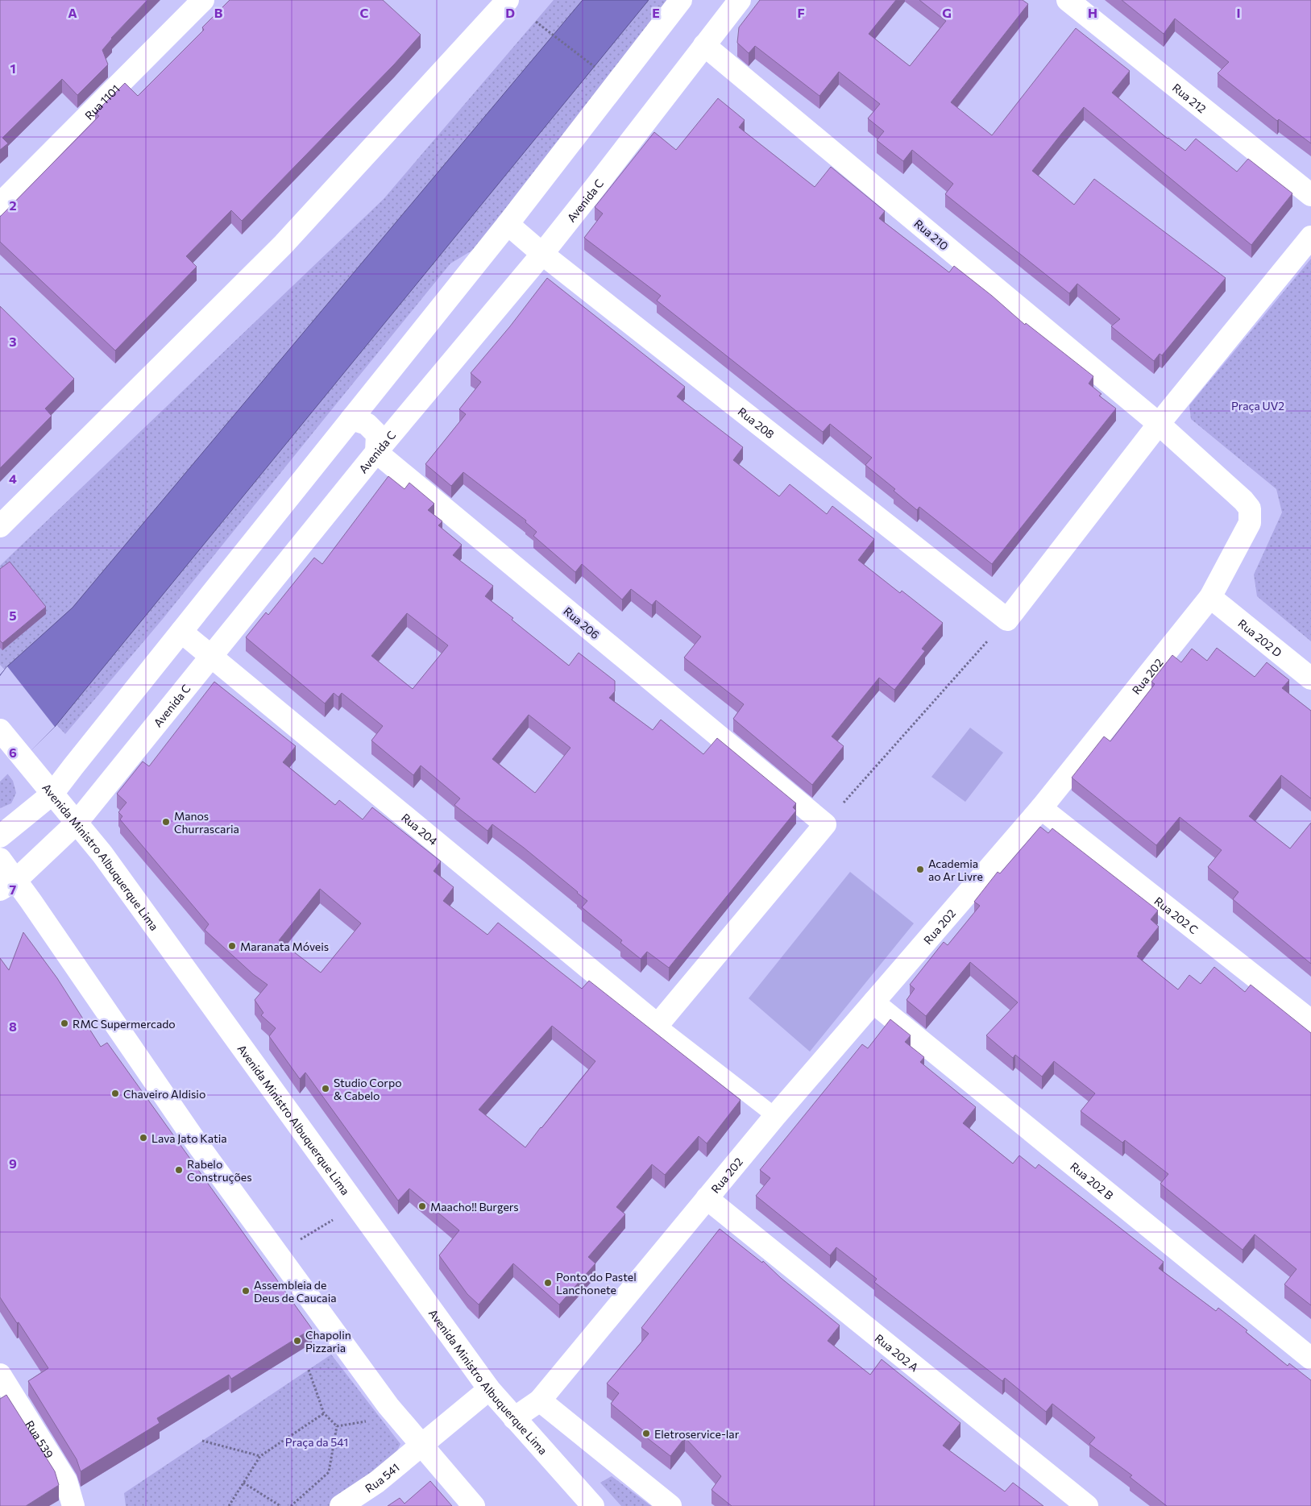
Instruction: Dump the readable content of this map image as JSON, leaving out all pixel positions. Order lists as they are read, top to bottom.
{
  "streets": {
    "street": [
      "Rua 212",
      "Rua 1101",
      "Avenida C",
      "Rua 210",
      "Rua 208",
      "Rua 206",
      "Rua 202 D",
      "Rua 202",
      "Rua 204",
      "Avenida Ministro Albuquerque Lima",
      "Rua 202 C",
      "Rua 202 B",
      "Rua 202 A",
      "Rua 539",
      "Rua 541"
    ]
  },
  "crossings": [
    ["Avenida C", "Rua 210"],
    ["Avenida C", "Rua 208"],
    ["Avenida C", "Rua 206"],
    ["Avenida C", "Rua 204"],
    ["Avenida C", "Avenida Ministro Albuquerque Lima"],
    ["Rua 210", "Rua 202"],
    ["Rua 202 D", "Rua 202"],
    ["Rua 202", "Avenida Ministro Albuquerque Lima"],
    ["Rua 202", "Rua 202 C"],
    ["Rua 202", "Rua 202 B"],
    ["Rua 202", "Rua 202 A"],
    ["Avenida Ministro Albuquerque Lima", "Rua 541"]
  ],
  "parks": ["Praça UV2", "Praça da 541"],
  "places": [
    "Manos Churrascaria",
    "Academia ao Ar Livre",
    "Maranata Móveis",
    "RMC Supermercado",
    "Studio Corpo & Cabelo",
    "Chaveiro Aldisio",
    "Lava Jato Katia",
    "Rabelo Construções",
    "Maacho!! Burgers",
    "Ponto do Pastel Lanchonete",
    "Assembleia de Deus de Caucaia",
    "Chapolin Pizzaria",
    "Eletroservice-lar"
  ],
  "grid": {
    "columns": [
      "A",
      "B",
      "C",
      "D",
      "E",
      "F",
      "G",
      "H",
      "I"
    ],
    "rows": [
      "1",
      "2",
      "3",
      "4",
      "5",
      "6",
      "7",
      "8",
      "9"
    ]
  }
}
